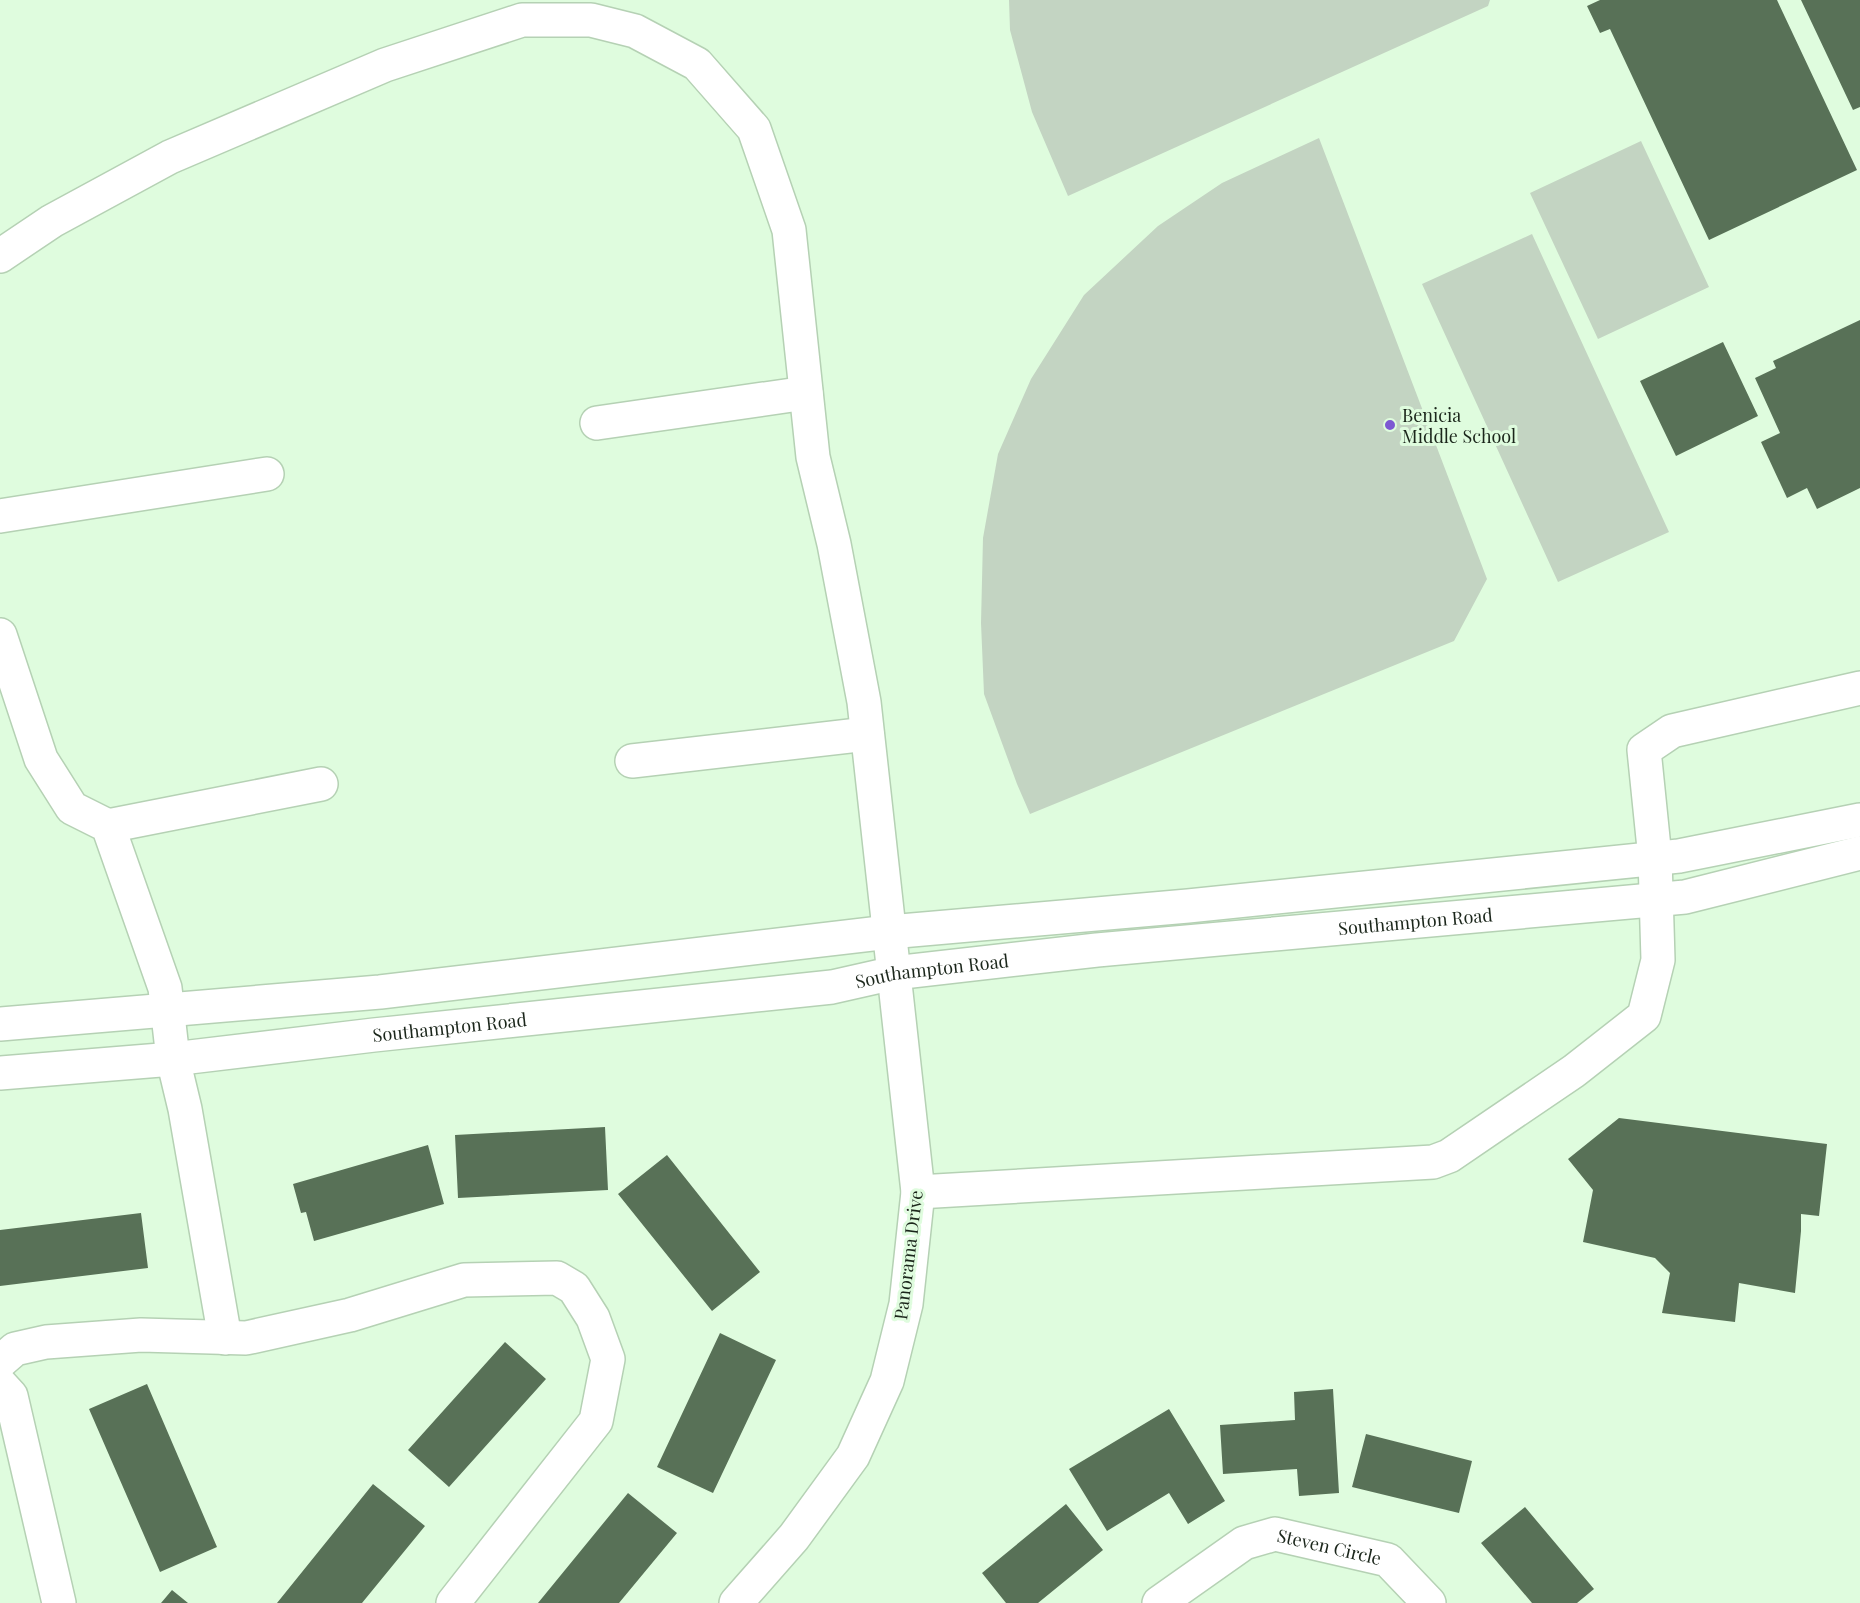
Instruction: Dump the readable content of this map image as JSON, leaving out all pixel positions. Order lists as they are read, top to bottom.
{
  "streets": {
    "street": ["Southampton Road", "Panorama Drive", "Steven Circle"]
  },
  "crossings": [
    ["Southampton Road", "Panorama Drive"]
  ],
  "places": ["Benicia Middle School"]
}
